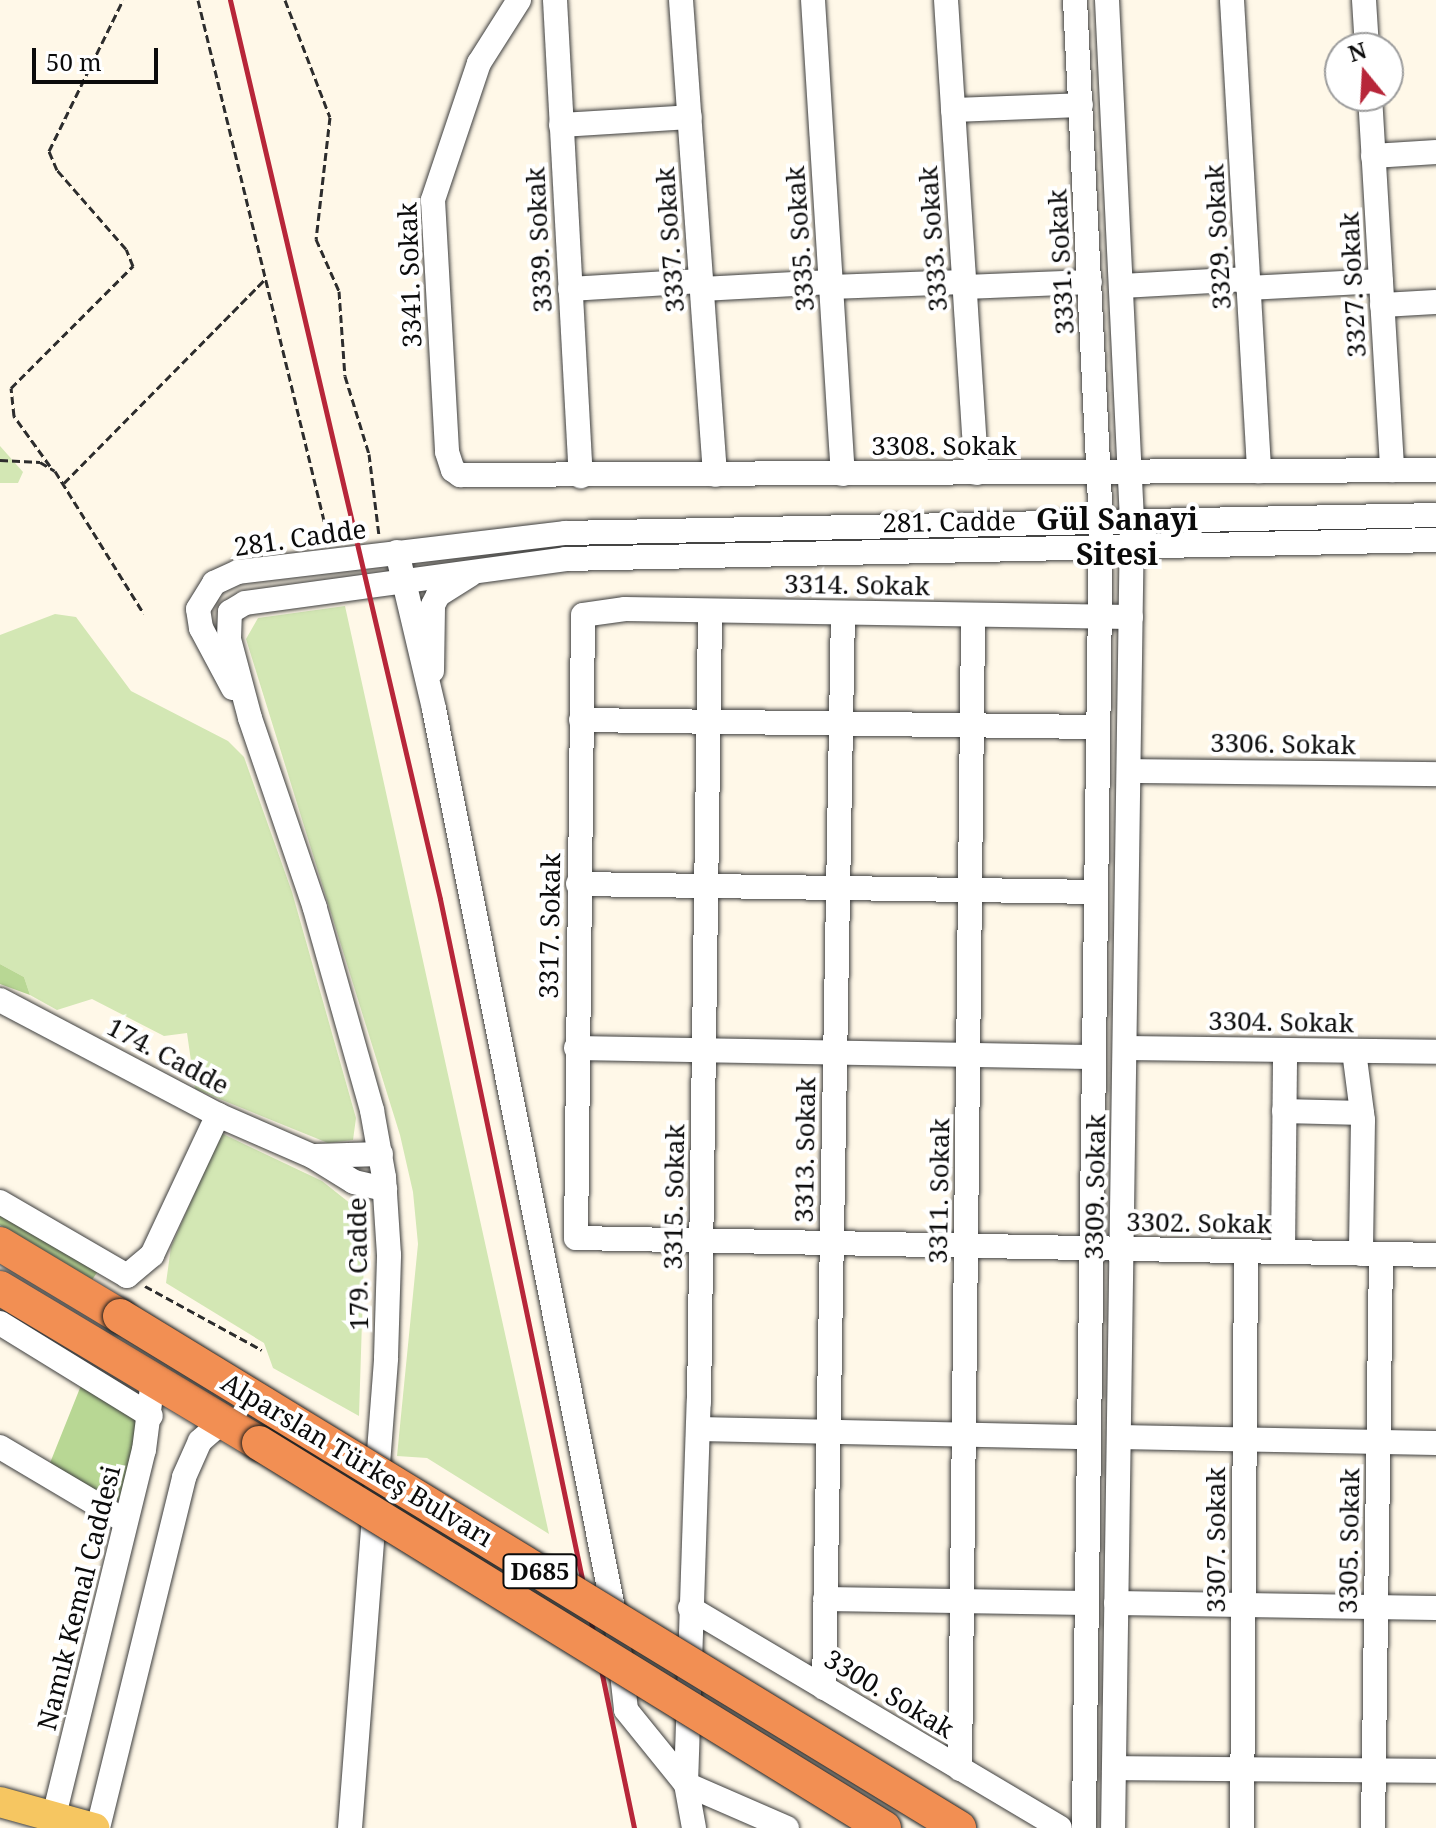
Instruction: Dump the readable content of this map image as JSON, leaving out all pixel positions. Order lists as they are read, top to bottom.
{
  "streets": {
    "highway": ["Alparslan Türkeş Bulvarı", "D685"],
    "street": [
      "3329. Sokak",
      "3335. Sokak",
      "3333. Sokak",
      "3339. Sokak",
      "3337. Sokak",
      "3331. Sokak",
      "3341. Sokak",
      "3327. Sokak",
      "3308. Sokak",
      "281. Cadde",
      "3314. Sokak",
      "3306. Sokak",
      "3317. Sokak",
      "3304. Sokak",
      "174. Cadde",
      "3313. Sokak",
      "3309. Sokak",
      "3311. Sokak",
      "3315. Sokak",
      "3302. Sokak",
      "179. Cadde",
      "3307. Sokak",
      "3305. Sokak",
      "Namık Kemal Caddesi",
      "3300. Sokak"
    ]
  },
  "crossings": [
    ["3329. Sokak", "3308. Sokak"],
    ["3335. Sokak", "3308. Sokak"],
    ["3333. Sokak", "3308. Sokak"],
    ["3339. Sokak", "3308. Sokak"],
    ["3337. Sokak", "3308. Sokak"],
    ["3331. Sokak", "3308. Sokak"],
    ["3331. Sokak", "281. Cadde"],
    ["3331. Sokak", "3309. Sokak"],
    ["3341. Sokak", "3308. Sokak"],
    ["3327. Sokak", "3308. Sokak"],
    ["281. Cadde", "3309. Sokak"],
    ["281. Cadde", "179. Cadde"],
    ["3314. Sokak", "3317. Sokak"],
    ["3314. Sokak", "3313. Sokak"],
    ["3314. Sokak", "3309. Sokak"],
    ["3314. Sokak", "3311. Sokak"],
    ["3314. Sokak", "3315. Sokak"],
    ["3306. Sokak", "3309. Sokak"],
    ["3317. Sokak", "3302. Sokak"],
    ["3304. Sokak", "3309. Sokak"],
    ["3304. Sokak", "3305. Sokak"],
    ["174. Cadde", "179. Cadde"],
    ["3313. Sokak", "3302. Sokak"],
    ["3313. Sokak", "3300. Sokak"],
    ["3309. Sokak", "3302. Sokak"],
    ["3311. Sokak", "3302. Sokak"],
    ["3311. Sokak", "3300. Sokak"],
    ["3315. Sokak", "3302. Sokak"],
    ["3315. Sokak", "3300. Sokak"],
    ["3302. Sokak", "3307. Sokak"],
    ["3302. Sokak", "3305. Sokak"],
    ["Alparslan Türkeş Bulvarı", "Namık Kemal Caddesi"]
  ],
  "districts": ["Gül Sanayi Sitesi"],
  "scale_bar": "50 m",
  "north": "top"
}
